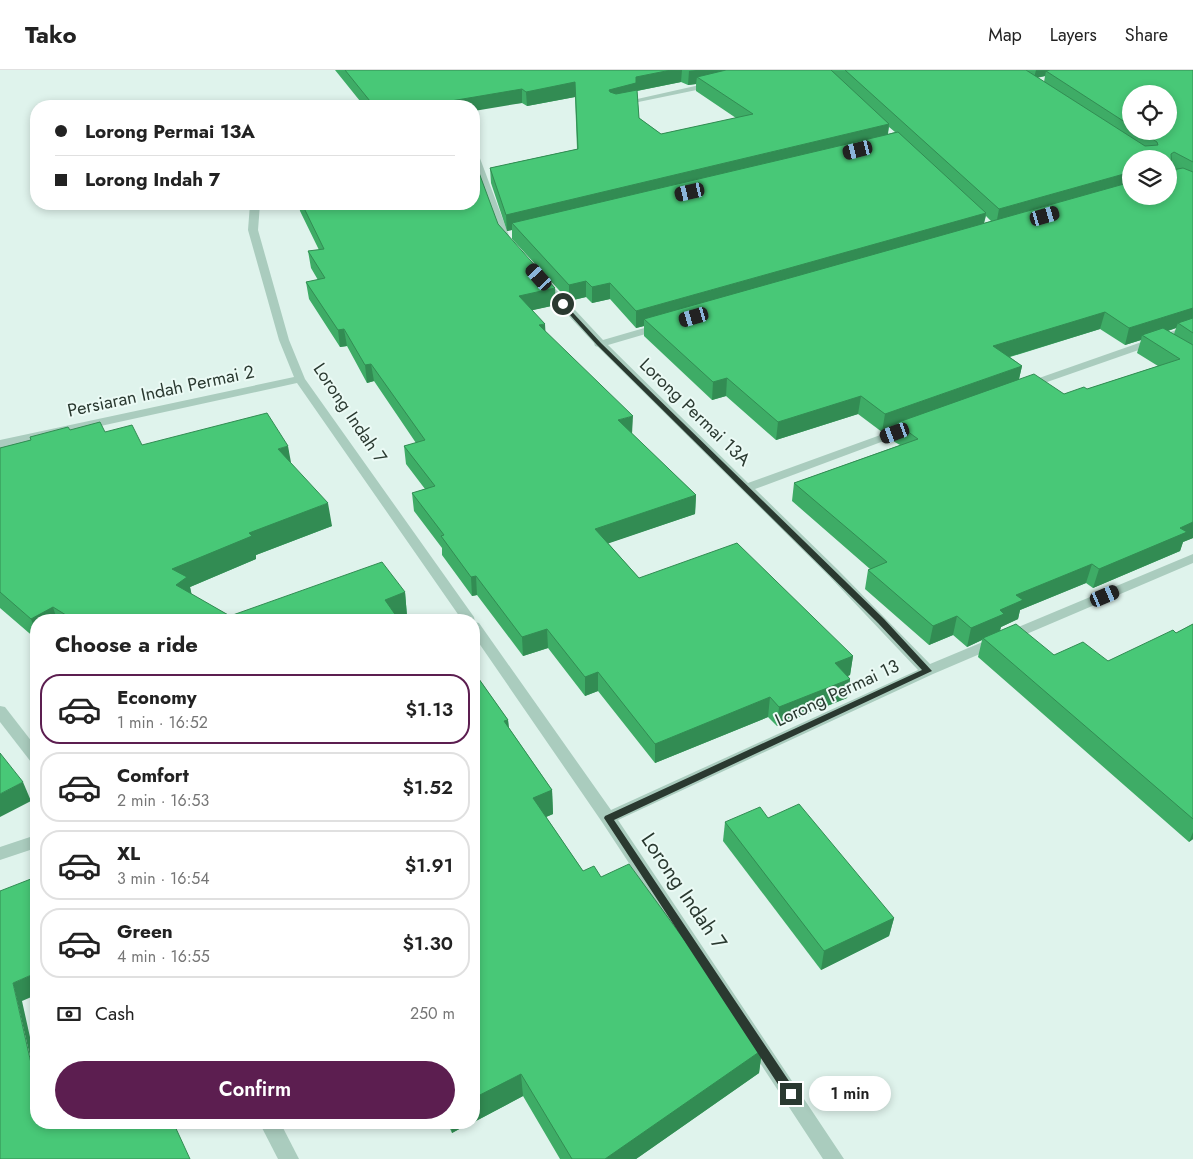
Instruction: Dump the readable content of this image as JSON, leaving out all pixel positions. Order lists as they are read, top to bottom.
{
  "streets": {
    "street": [
      "Persiaran Indah Permai 2",
      "Lorong Permai 13A",
      "Lorong Indah 7",
      "Lorong Permai 13"
    ]
  },
  "crossings": [
    ["Persiaran Indah Permai 2", "Lorong Indah 7"],
    ["Lorong Permai 13A", "Lorong Permai 13"],
    ["Lorong Indah 7", "Lorong Permai 13"]
  ],
  "page": {
    "header": "Tako",
    "nav": ["Map", "Layers", "Share"],
    "banner": ["Lorong Permai 13A", "Lorong Indah 7"],
    "heading": "Choose a ride",
    "list": [
      {
        "name": "Economy",
        "note": "1 min · 16:52",
        "value": "$1.13"
      },
      {
        "name": "Comfort",
        "note": "2 min · 16:53",
        "value": "$1.52"
      },
      {
        "name": "XL",
        "note": "3 min · 16:54",
        "value": "$1.91"
      },
      {
        "name": "Green",
        "note": "4 min · 16:55",
        "value": "$1.30"
      }
    ],
    "pay": ["Cash", "250 m"],
    "buttons": "Confirm",
    "bubble": "1 min"
  }
}
